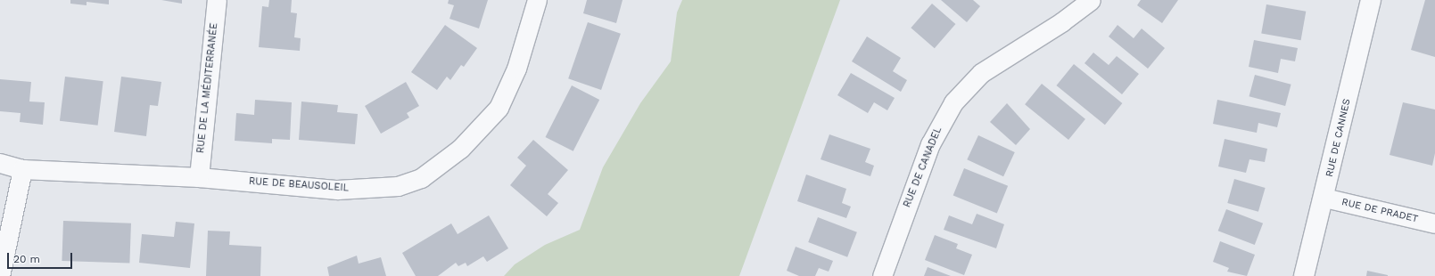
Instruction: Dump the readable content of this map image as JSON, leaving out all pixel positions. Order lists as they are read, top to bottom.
{
  "streets": {
    "street": [
      "RUE DE LA MÉDITERRANÉE",
      "RUE DE CANNES",
      "RUE DE CANADEL",
      "RUE DE BEAUSOLEIL",
      "RUE DE PRADET"
    ]
  },
  "crossings": [
    ["RUE DE LA MÉDITERRANÉE", "RUE DE BEAUSOLEIL"],
    ["RUE DE CANNES", "RUE DE PRADET"]
  ],
  "scale_bar": "20 m"
}
